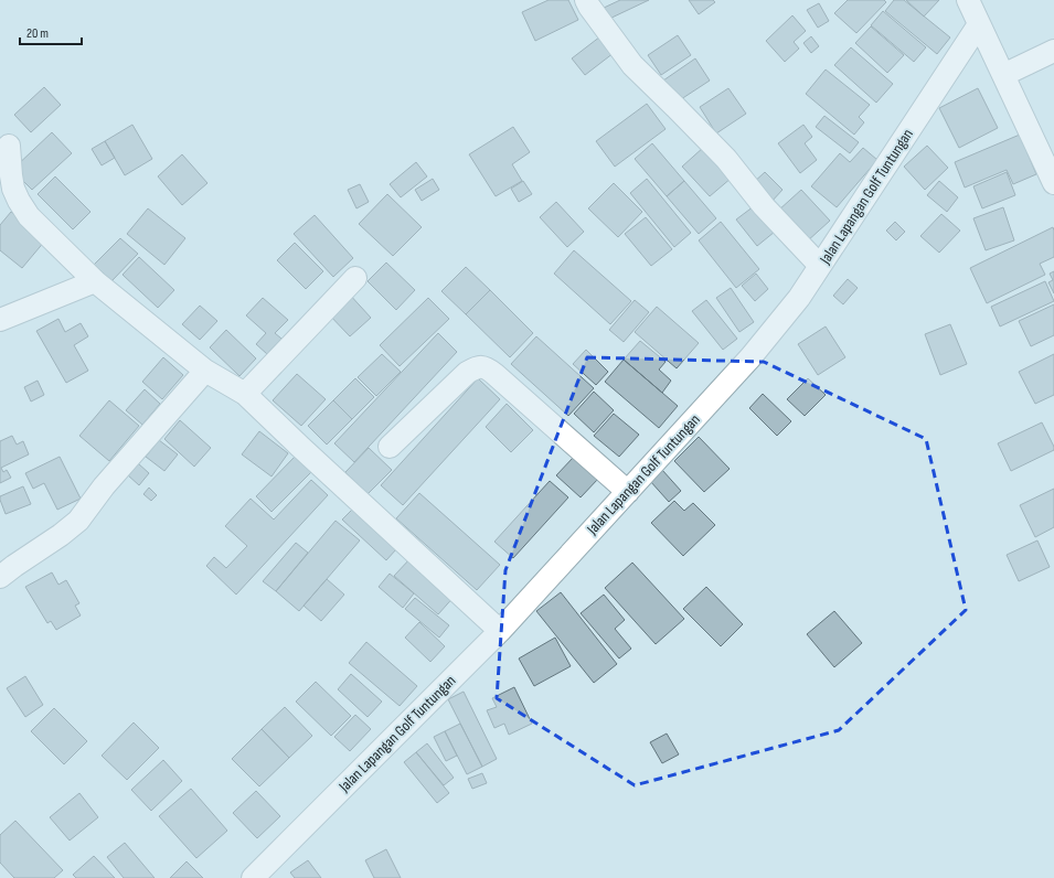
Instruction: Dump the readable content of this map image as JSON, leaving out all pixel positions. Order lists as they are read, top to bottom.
{
  "streets": {
    "street": ["Jalan Lapangan Golf Tuntungan"]
  },
  "scale_bar": "20 m"
}
